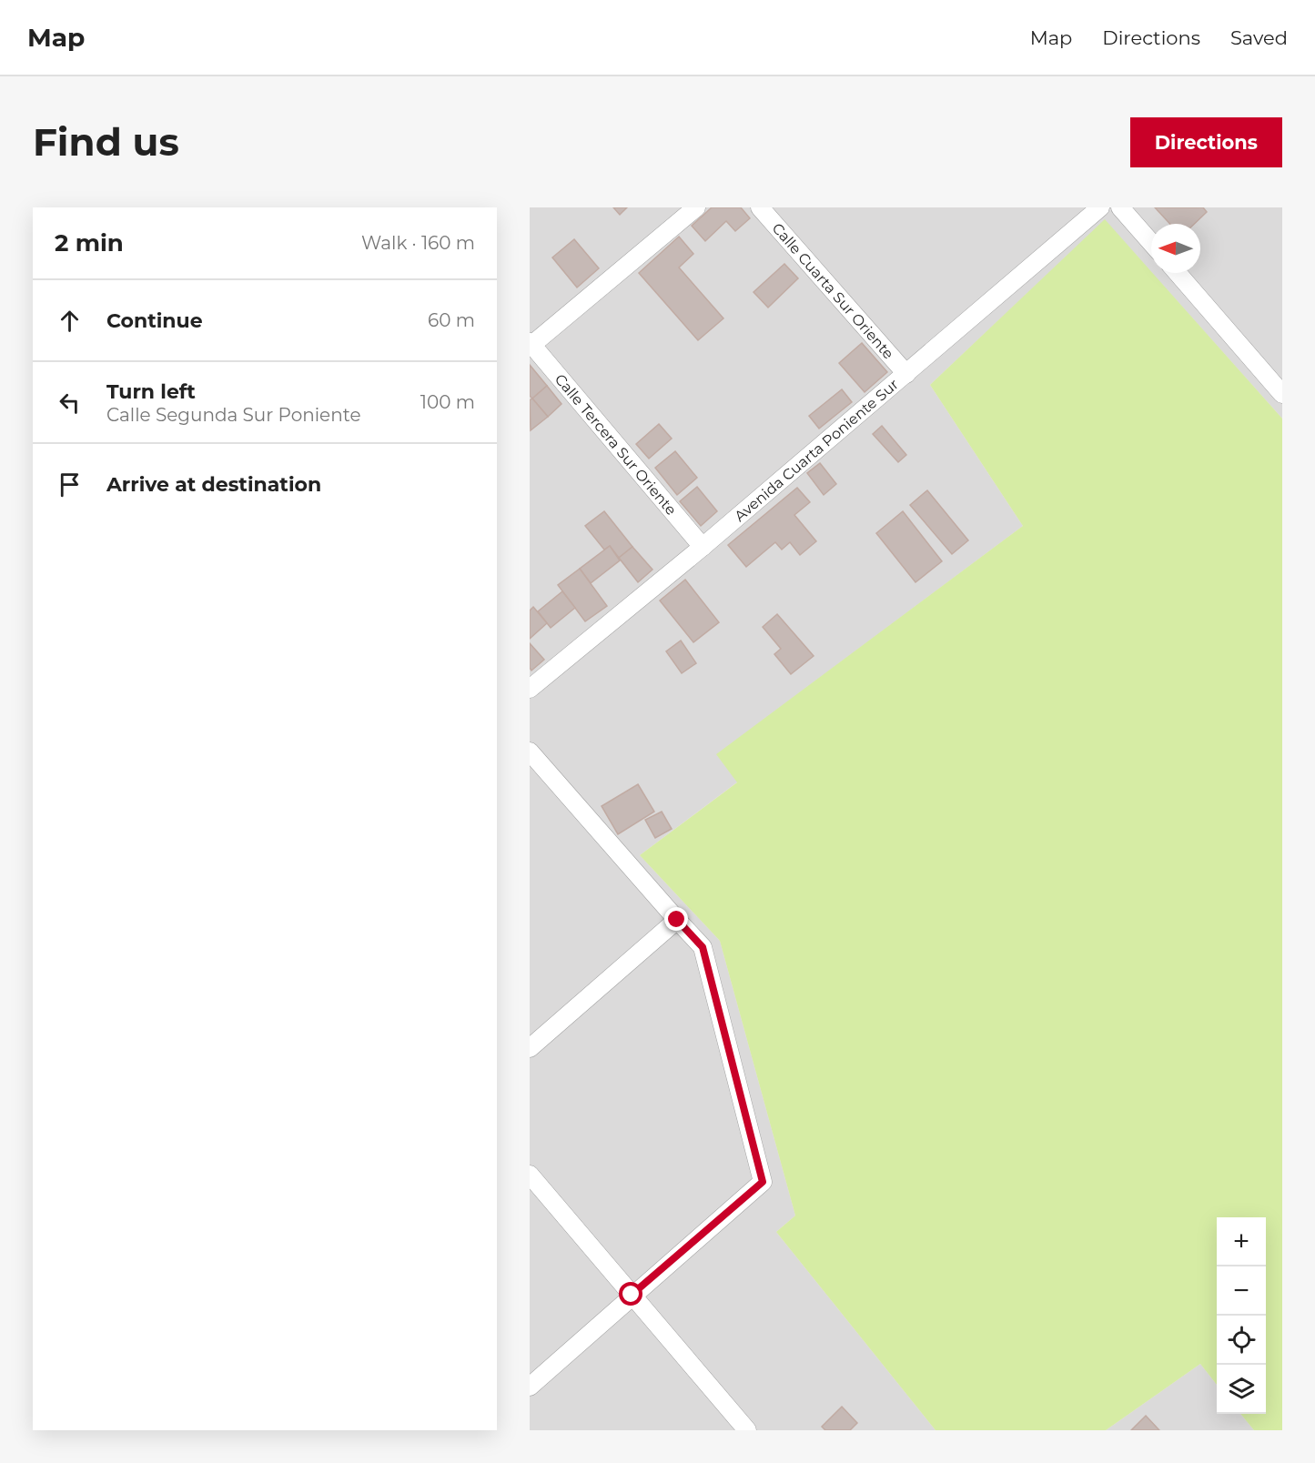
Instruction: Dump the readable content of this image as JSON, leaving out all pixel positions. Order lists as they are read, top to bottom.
{
  "streets": {
    "street": ["Calle Cuarta Sur Oriente", "Calle Tercera Sur Oriente", "Avenida Cuarta Poniente Sur"]
  },
  "crossings": [
    ["Calle Cuarta Sur Oriente", "Avenida Cuarta Poniente Sur"],
    ["Calle Tercera Sur Oriente", "Avenida Cuarta Poniente Sur"]
  ],
  "north": "left",
  "page": {
    "header": "Map",
    "nav": ["Map", "Directions", "Saved"],
    "buttons": "Directions",
    "title": "Find us",
    "heading": ["2 min", "Walk · 160 m"],
    "list": [
      ["Continue", "60 m"],
      ["Turn left", "Calle Segunda Sur Poniente", "100 m"],
      "Arrive at destination"
    ],
    "map_buttons": ["+", "−"]
  }
}
